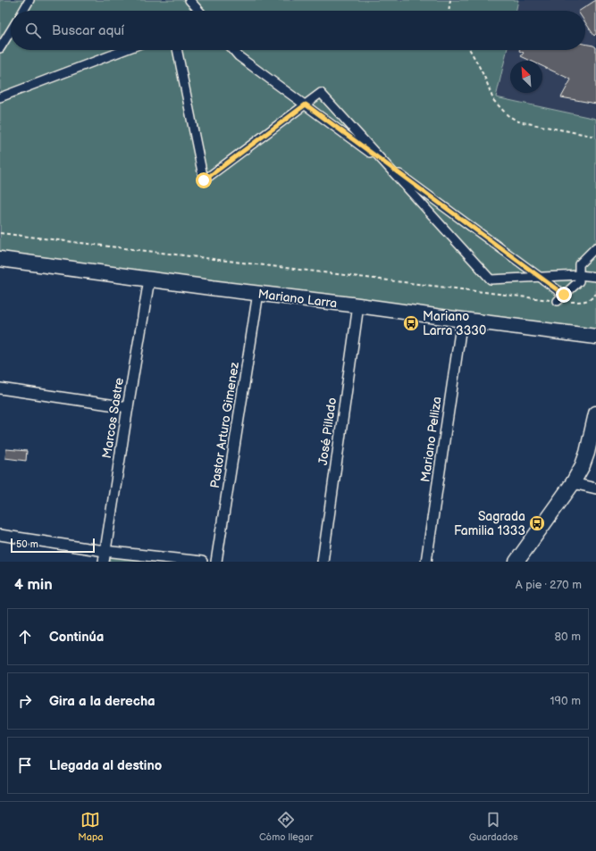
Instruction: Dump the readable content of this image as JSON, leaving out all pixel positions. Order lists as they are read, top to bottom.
{
  "streets": {
    "main road": ["Mariano Larra"],
    "street": [
      "Marcos Sastre",
      "Pastor Arturo Gimenez",
      "José Pillado",
      "Mariano Pelliza"
    ]
  },
  "crossings": [
    ["Mariano Larra", "Marcos Sastre"],
    ["Mariano Larra", "Pastor Arturo Gimenez"],
    ["Mariano Larra", "José Pillado"],
    ["Mariano Larra", "Mariano Pelliza"]
  ],
  "places": {
    "bus stop": ["Mariano Larra 3330", "Sagrada Familia 1333"]
  },
  "scale_bar": "50 m",
  "north": "top left",
  "page": {
    "search": "Buscar aquí",
    "scale": "50 m",
    "heading": ["4 min", "A pie · 270 m"],
    "list": [
      ["Continúa", "80 m"],
      ["Gira a la derecha", "190 m"],
      "Llegada al destino"
    ],
    "nav": ["Mapa", "Cómo llegar", "Guardados"]
  }
}
